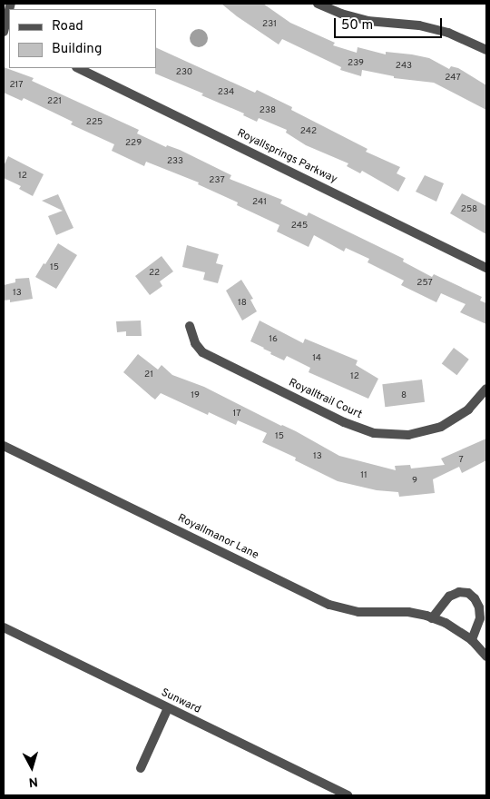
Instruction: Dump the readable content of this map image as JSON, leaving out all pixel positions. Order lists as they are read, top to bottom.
{
  "streets": {
    "street": [
      "Royallsprings Parkway",
      "Royalltrail Court",
      "Royallmanor Lane",
      "Sunward"
    ]
  },
  "house_numbers": [
    "231",
    "239",
    "243",
    "230",
    "247",
    "217",
    "234",
    "221",
    "238",
    "225",
    "242",
    "229",
    "233",
    "12",
    "237",
    "241",
    "258",
    "245",
    "15",
    "22",
    "257",
    "13",
    "18",
    "16",
    "14",
    "21",
    "12",
    "19",
    "8",
    "17",
    "15",
    "13",
    "7",
    "11",
    "9"
  ],
  "legend": ["Road", "Building"],
  "scale_bar": "50 m",
  "north": "bottom"
}
